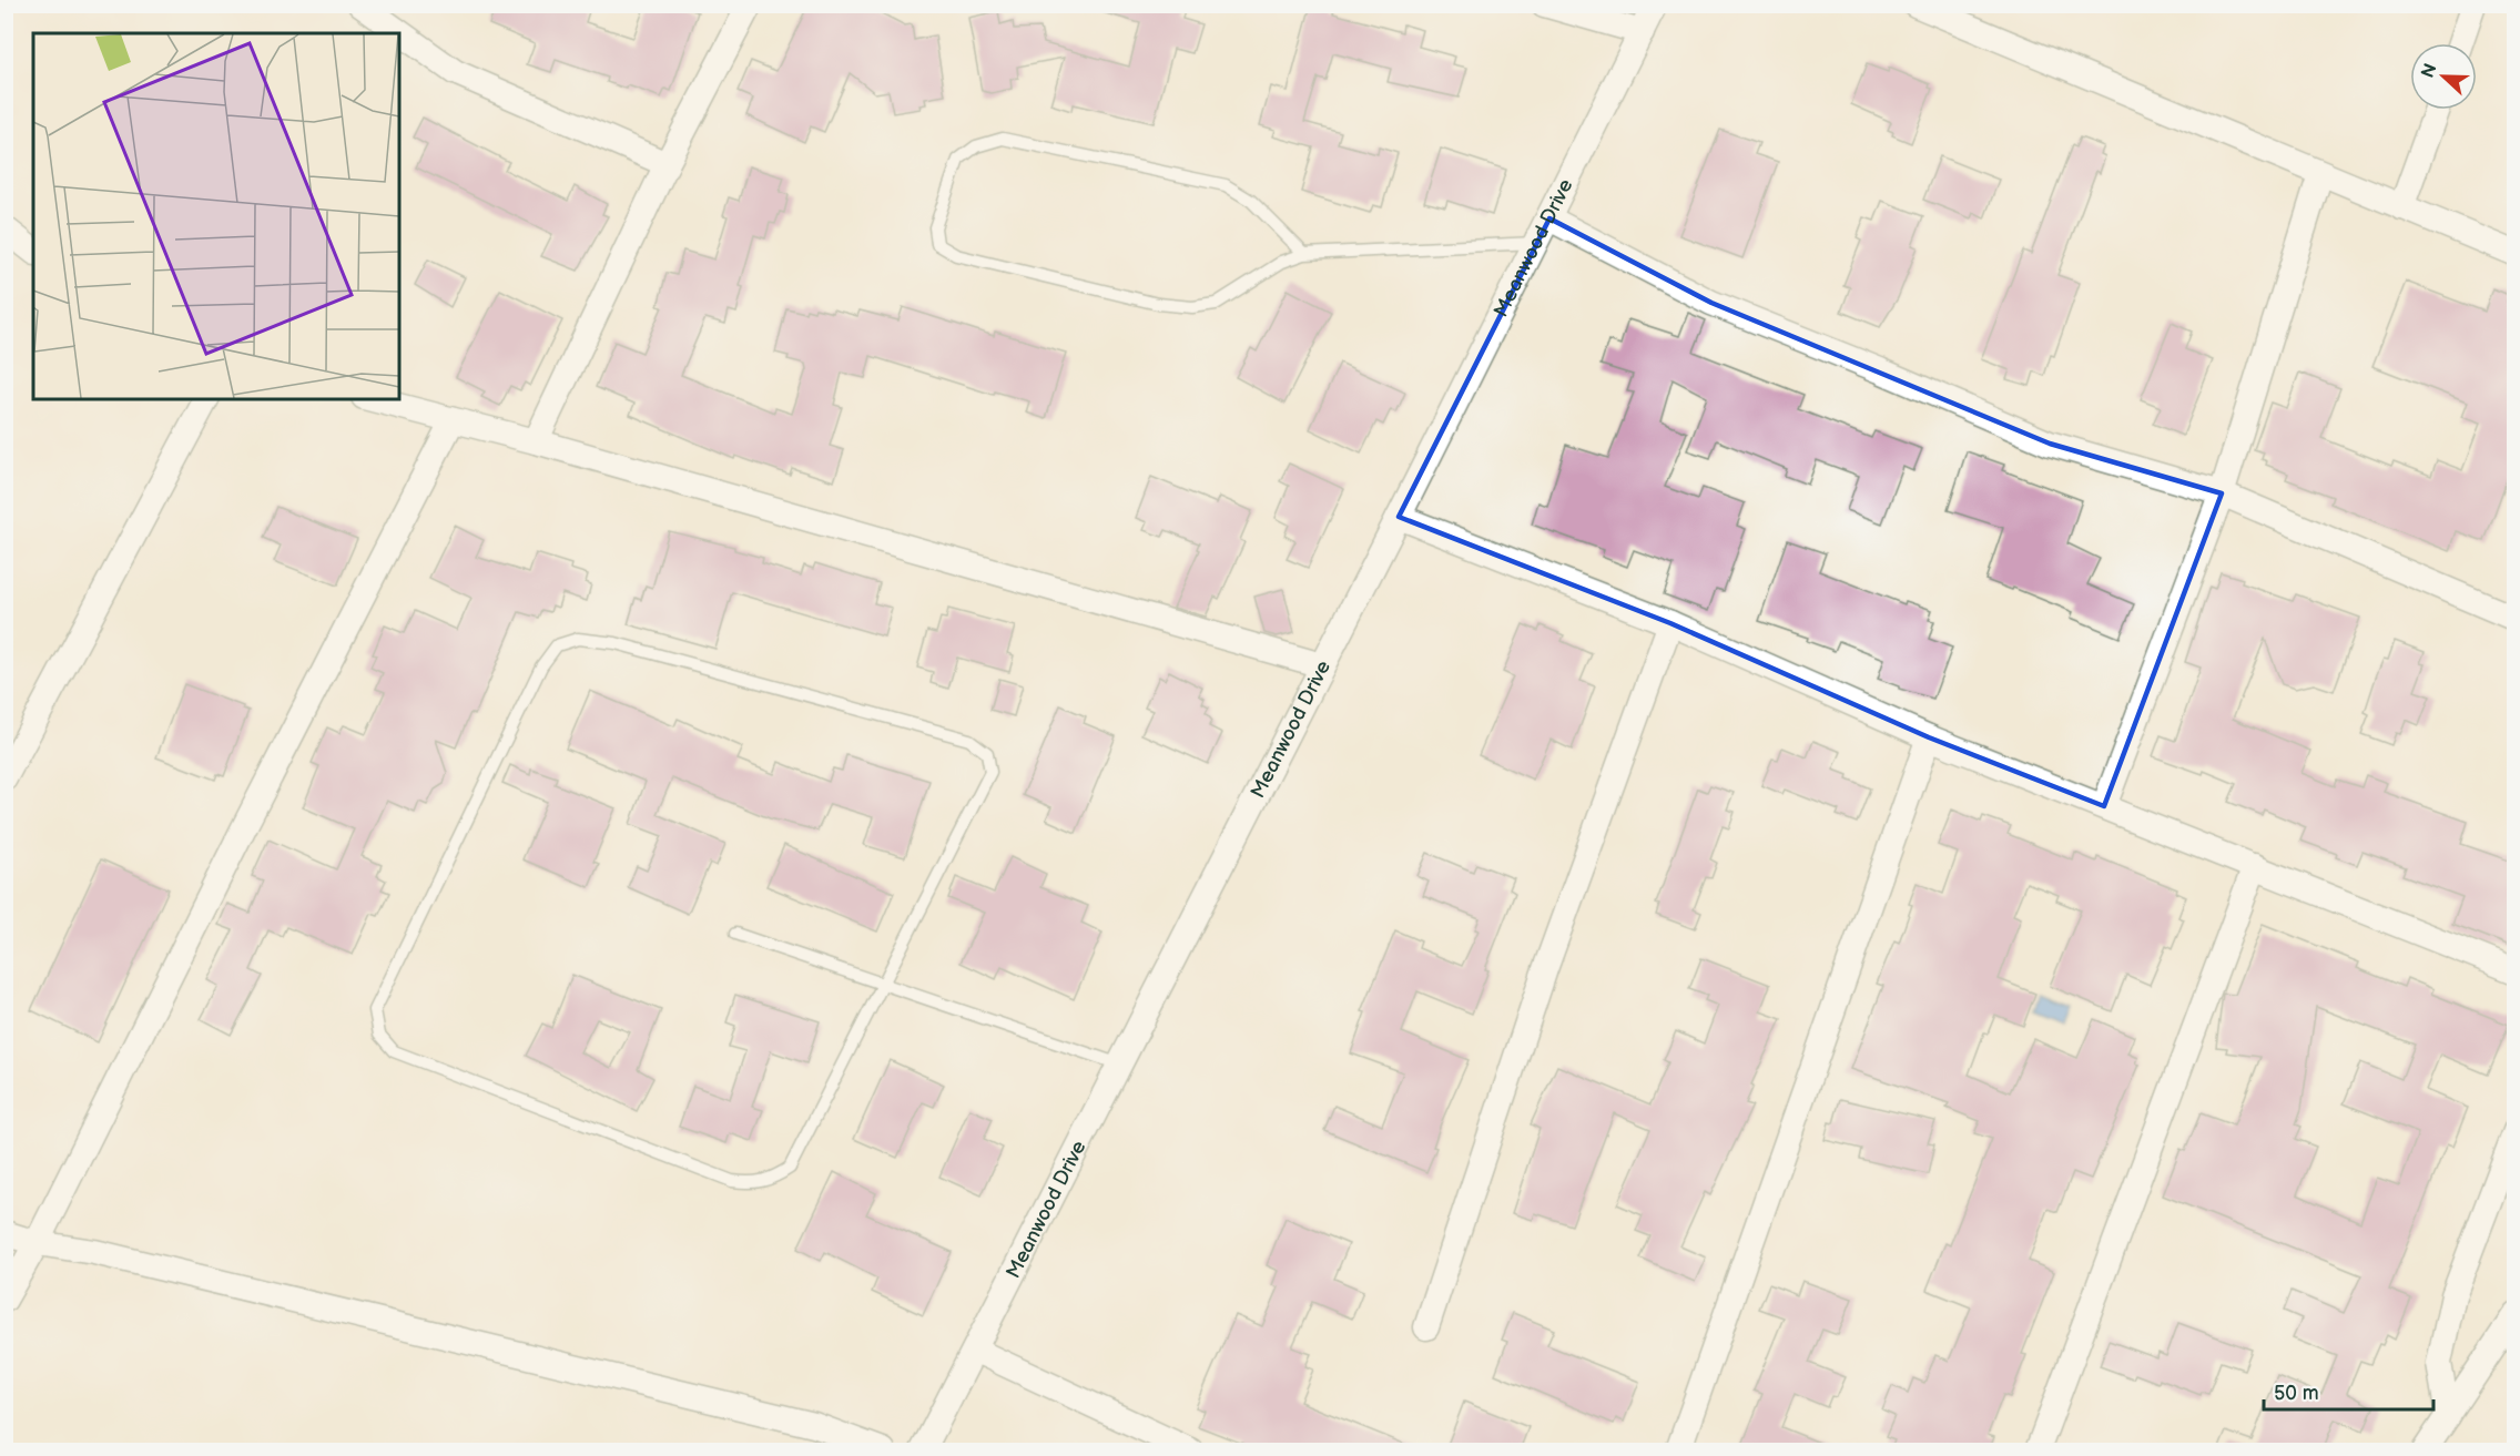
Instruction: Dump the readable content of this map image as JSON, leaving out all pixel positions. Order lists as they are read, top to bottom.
{
  "streets": {
    "street": ["Meanwood Drive"]
  },
  "scale_bar": "50 m",
  "north": "left"
}
